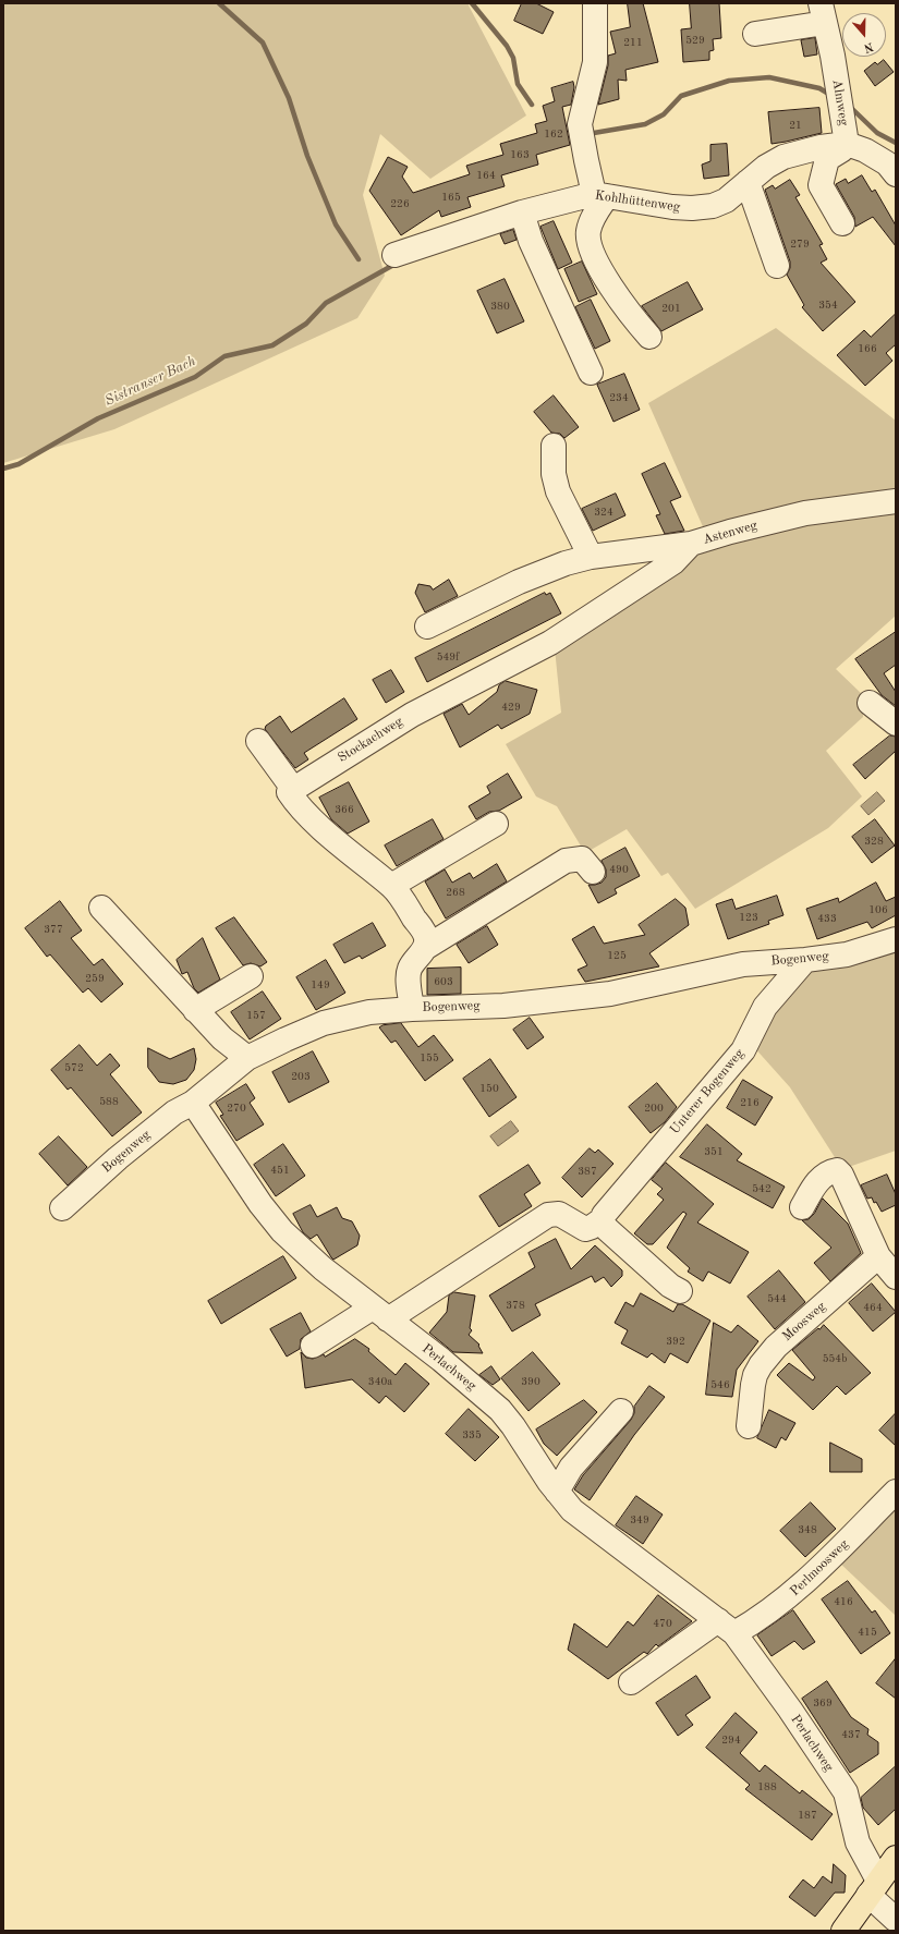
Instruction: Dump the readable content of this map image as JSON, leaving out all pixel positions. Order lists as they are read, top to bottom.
{
  "streets": {
    "street": [
      "Almweg",
      "Kohlhüttenweg",
      "Astenweg",
      "Stockachweg",
      "Bogenweg",
      "Unterer Bogenweg",
      "Moosweg",
      "Perlachweg",
      "Perlmoosweg"
    ]
  },
  "crossings": [
    ["Almweg", "Kohlhüttenweg"],
    ["Astenweg", "Stockachweg"],
    ["Bogenweg", "Unterer Bogenweg"],
    ["Bogenweg", "Perlachweg"],
    ["Unterer Bogenweg", "Perlachweg"],
    ["Perlachweg", "Perlmoosweg"]
  ],
  "water": ["Sistranser Bach"],
  "house_numbers": [
    "529",
    "211",
    "21",
    "162",
    "163",
    "164",
    "165",
    "226",
    "279",
    "354",
    "380",
    "201",
    "166",
    "234",
    "324",
    "549f",
    "429",
    "366",
    "328",
    "490",
    "268",
    "106",
    "123",
    "433",
    "377",
    "125",
    "259",
    "603",
    "149",
    "157",
    "155",
    "572",
    "203",
    "150",
    "588",
    "216",
    "270",
    "200",
    "351",
    "451",
    "387",
    "542",
    "544",
    "378",
    "464",
    "392",
    "554b",
    "340a",
    "390",
    "546",
    "335",
    "349",
    "348",
    "416",
    "470",
    "415",
    "369",
    "437",
    "294",
    "188",
    "187"
  ],
  "north": "bottom"
}
